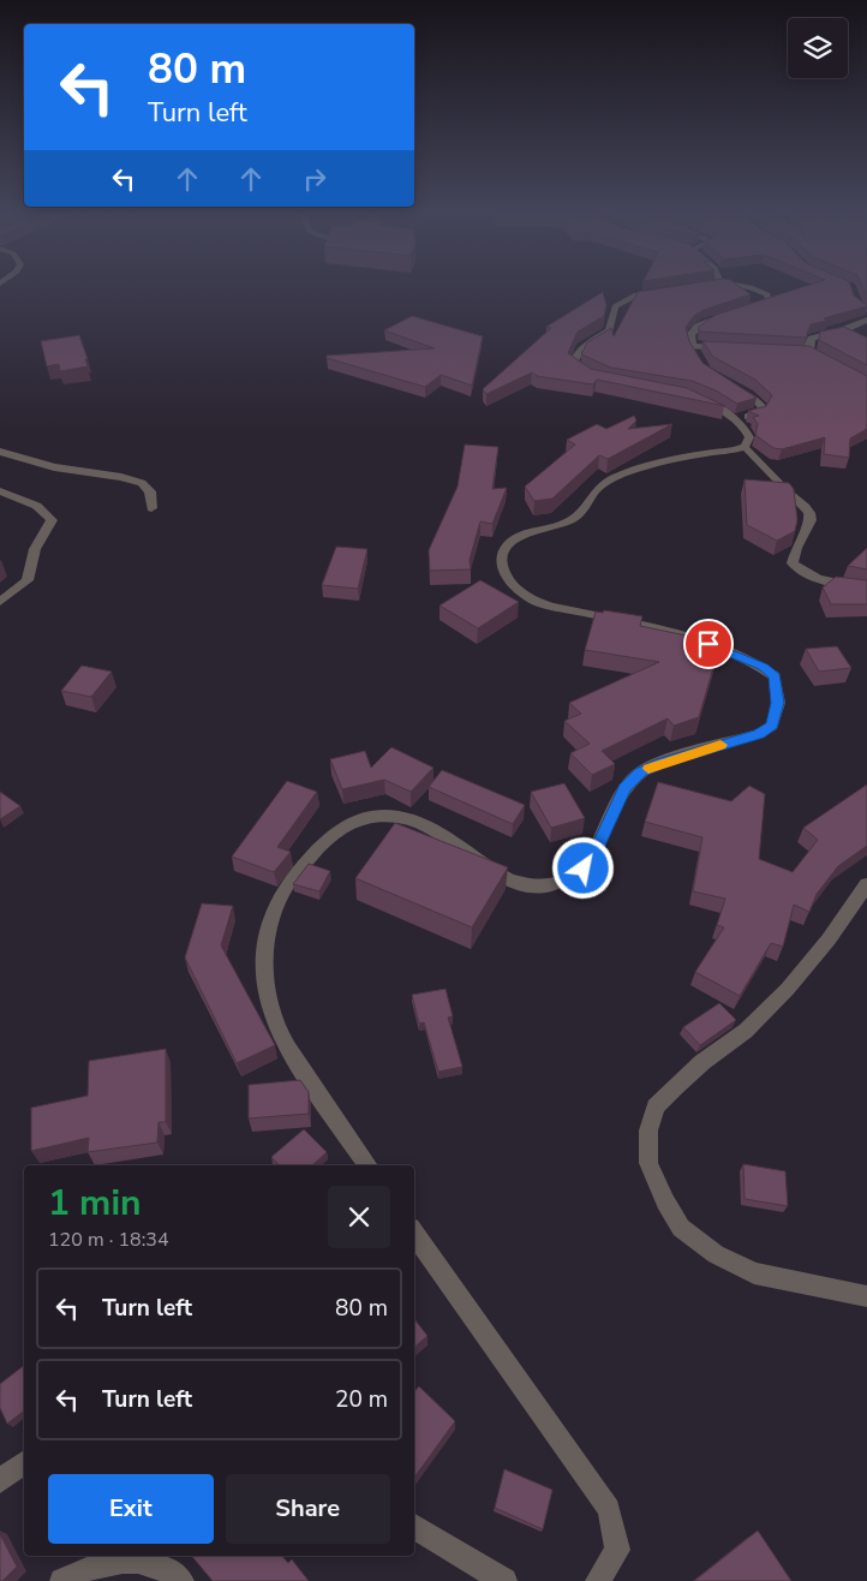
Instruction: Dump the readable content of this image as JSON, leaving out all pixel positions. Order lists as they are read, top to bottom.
{
  "page": {
    "turn": ["80 m", "Turn left"],
    "heading": ["1 min", "120 m · 18:34"],
    "list": [
      {
        "name": "Turn left",
        "value": "80 m"
      },
      {
        "name": "Turn left",
        "value": "20 m"
      }
    ],
    "buttons": ["Exit", "Share"]
  }
}
